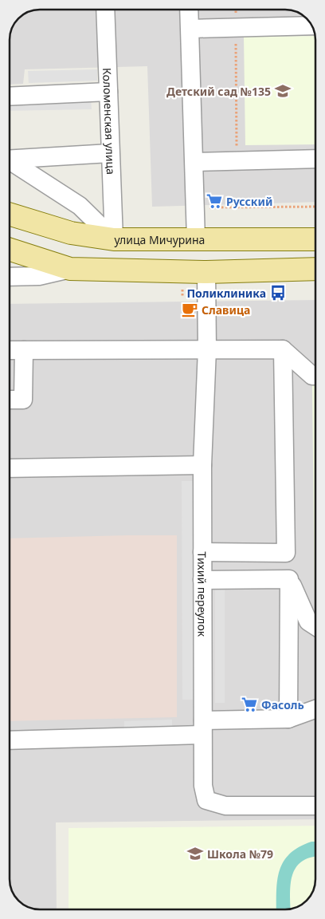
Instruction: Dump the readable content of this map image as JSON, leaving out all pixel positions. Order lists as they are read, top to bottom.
{
  "streets": {
    "main road": ["улица Мичурина"],
    "street": ["Коломенская улица", "Тихий переулок"]
  },
  "crossings": [
    ["Коломенская улица", "улица Мичурина"]
  ],
  "places": {
    "school or university": ["Детский сад №135", "Школа №79"],
    "supermarket": ["Русский", "Фасоль"],
    "bus stop": ["Поликлиника"],
    "cafe": ["Славица"]
  }
}
